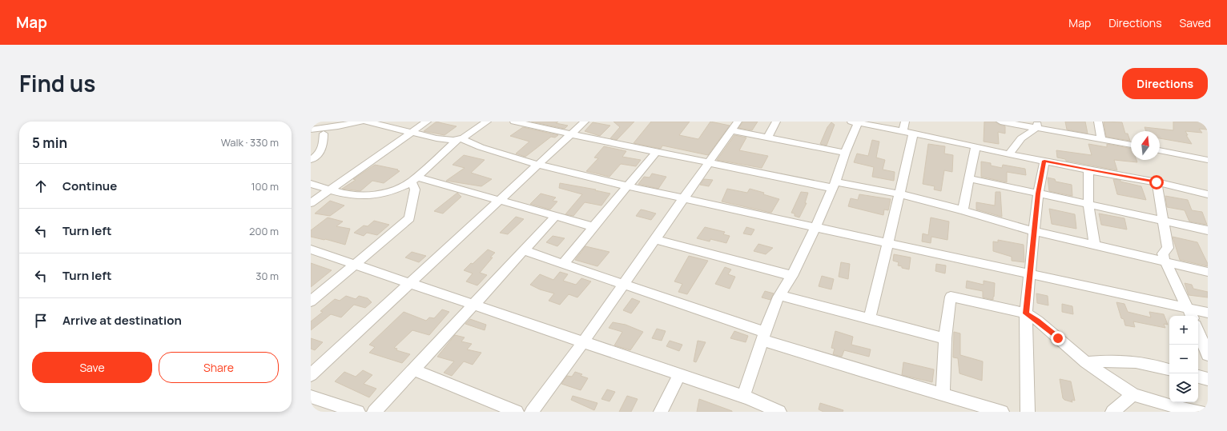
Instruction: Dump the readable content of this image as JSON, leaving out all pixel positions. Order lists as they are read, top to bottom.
{
  "north": "top",
  "page": {
    "header": "Map",
    "nav": ["Map", "Directions", "Saved"],
    "title": "Find us",
    "buttons": [
      "Directions",
      ["Save", "Share"]
    ],
    "heading": ["5 min", "Walk · 330 m"],
    "list": [
      ["Continue", "100 m"],
      ["Turn left", "200 m"],
      ["Turn left", "30 m"],
      "Arrive at destination"
    ],
    "map_buttons": ["+", "−"]
  }
}
